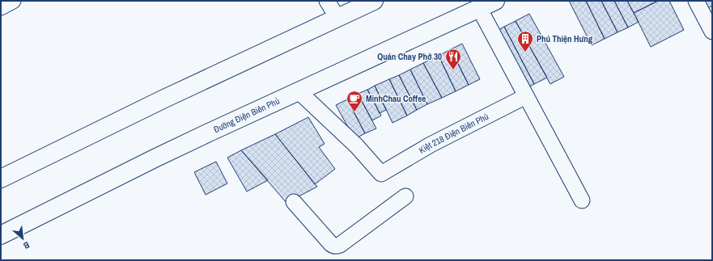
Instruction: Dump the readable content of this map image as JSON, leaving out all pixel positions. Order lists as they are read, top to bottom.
{
  "streets": {
    "main road": ["Đường Điện Biên Phủ"],
    "street": ["Kiệt 218 Điện Biên Phủ"]
  },
  "crossings": [
    ["Đường Điện Biên Phủ", "Kiệt 218 Điện Biên Phủ"]
  ],
  "places": {
    "building": ["Phú Thiện Hưng"],
    "restaurant": ["Quán Chay Phở 30"],
    "cafe": ["MinhChau Coffee"]
  },
  "north": "bottom right"
}
